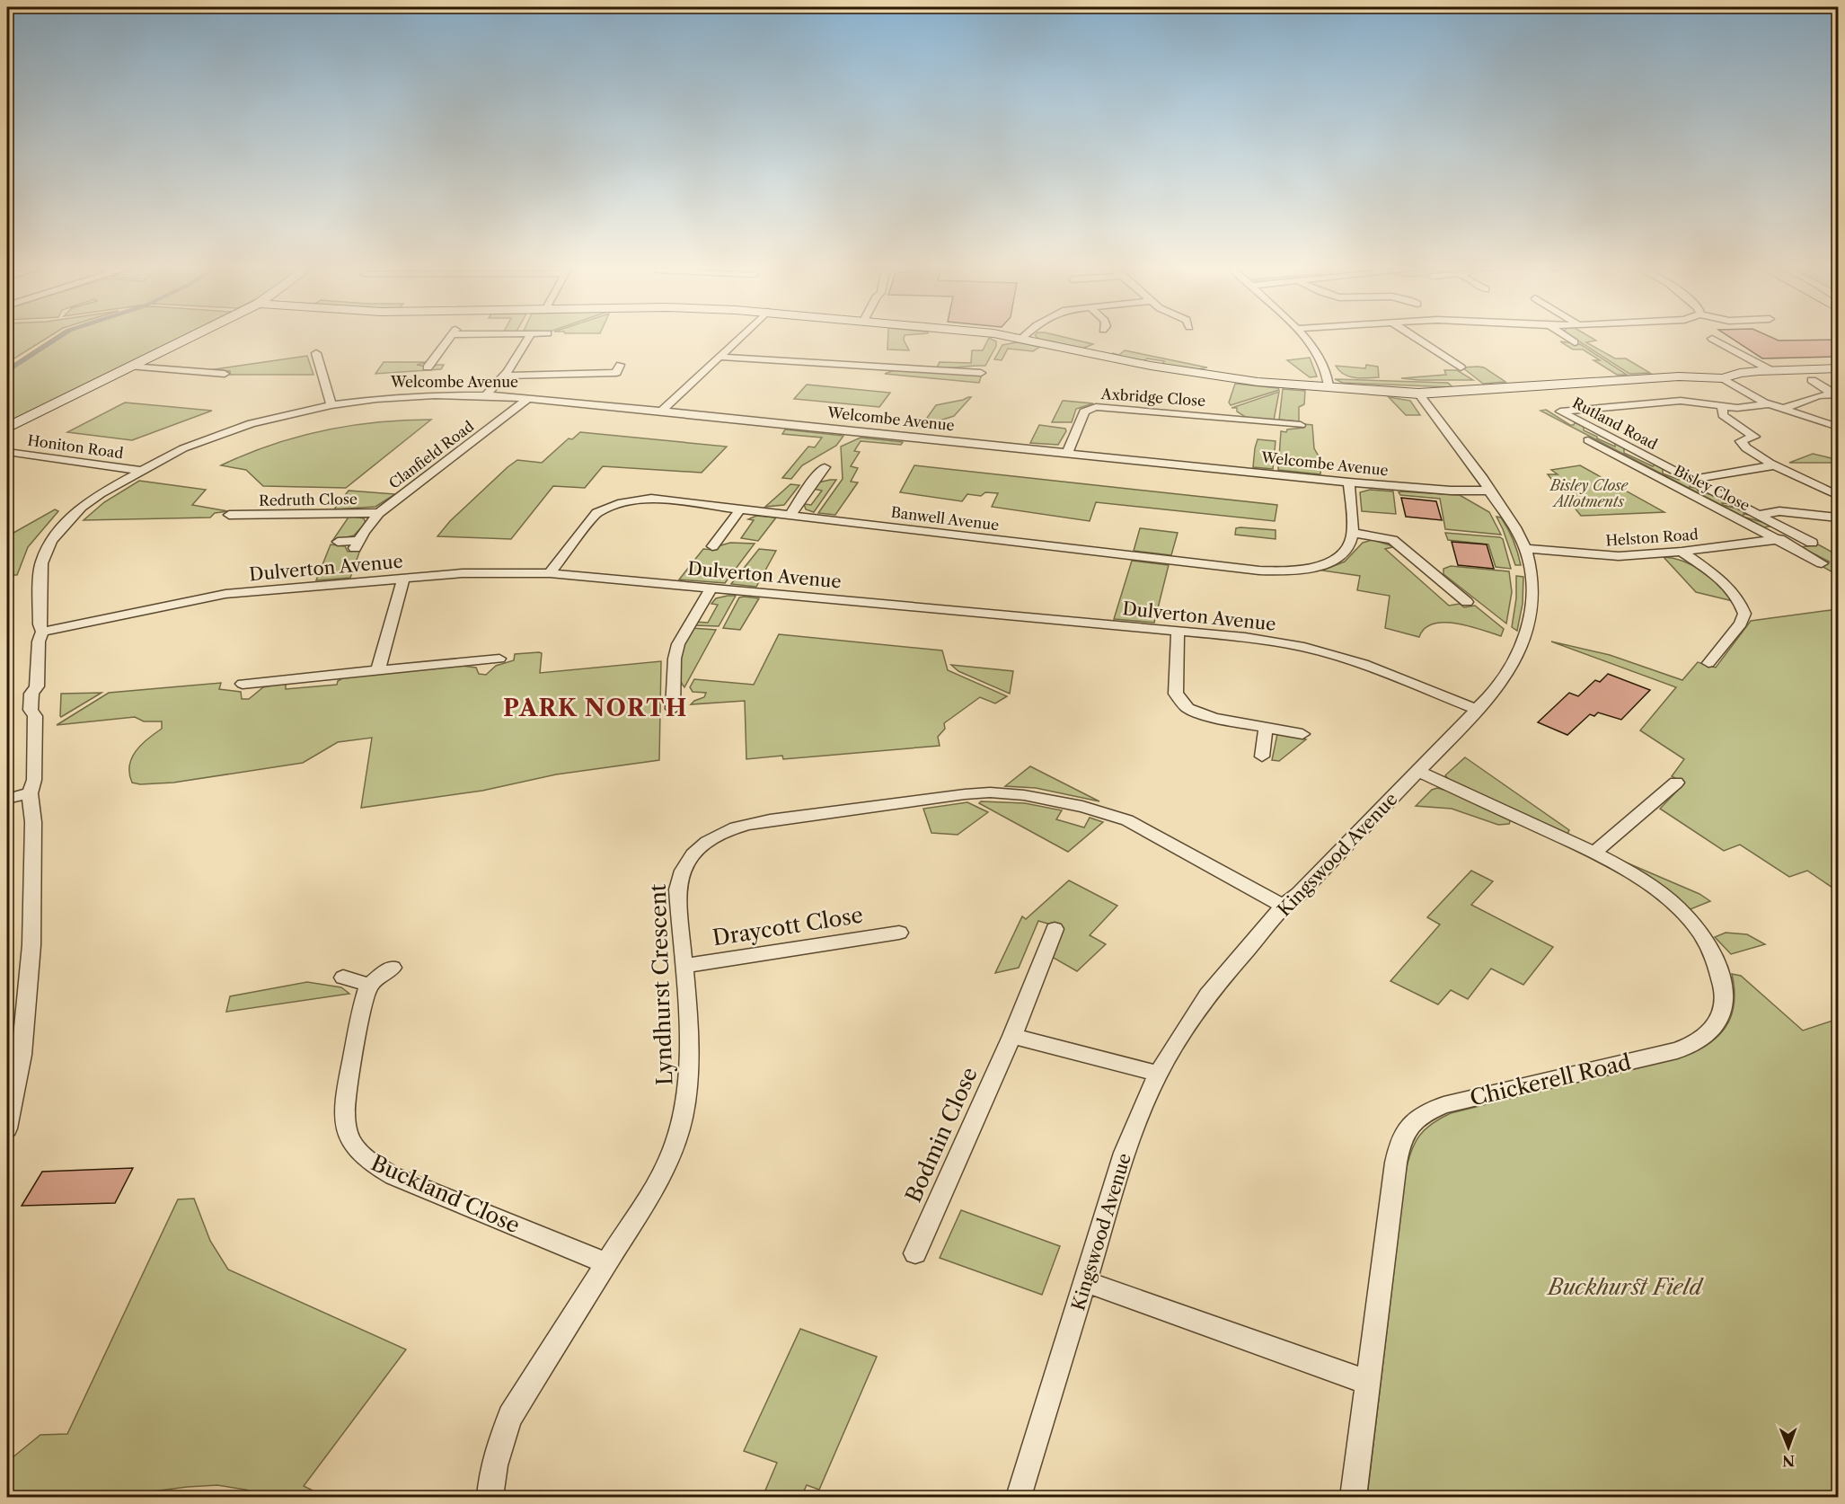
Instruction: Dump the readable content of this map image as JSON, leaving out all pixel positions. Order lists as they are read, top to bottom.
{
  "streets": {
    "street": [
      "Welcombe Avenue",
      "Axbridge Close",
      "Rutland Road",
      "Honiton Road",
      "Clanfield Road",
      "Bisley Close",
      "Redruth Close",
      "Banwell Avenue",
      "Helston Road",
      "Dulverton Avenue",
      "Kingswood Avenue",
      "Draycott Close",
      "Lyndhurst Crescent",
      "Chickerell Road",
      "Bodmin Close",
      "Buckland Close"
    ]
  },
  "crossings": [
    ["Welcombe Avenue", "Axbridge Close"],
    ["Welcombe Avenue", "Honiton Road"],
    ["Welcombe Avenue", "Clanfield Road"],
    ["Welcombe Avenue", "Dulverton Avenue"],
    ["Welcombe Avenue", "Kingswood Avenue"],
    ["Clanfield Road", "Redruth Close"],
    ["Bisley Close", "Helston Road"],
    ["Banwell Avenue", "Dulverton Avenue"],
    ["Helston Road", "Kingswood Avenue"],
    ["Dulverton Avenue", "Kingswood Avenue"],
    ["Kingswood Avenue", "Lyndhurst Crescent"],
    ["Kingswood Avenue", "Chickerell Road"],
    ["Draycott Close", "Lyndhurst Crescent"],
    ["Lyndhurst Crescent", "Buckland Close"]
  ],
  "districts": ["PARK NORTH"],
  "parks": ["Bisley Close Allotments", "Buckhurst Field"],
  "north": "bottom"
}
